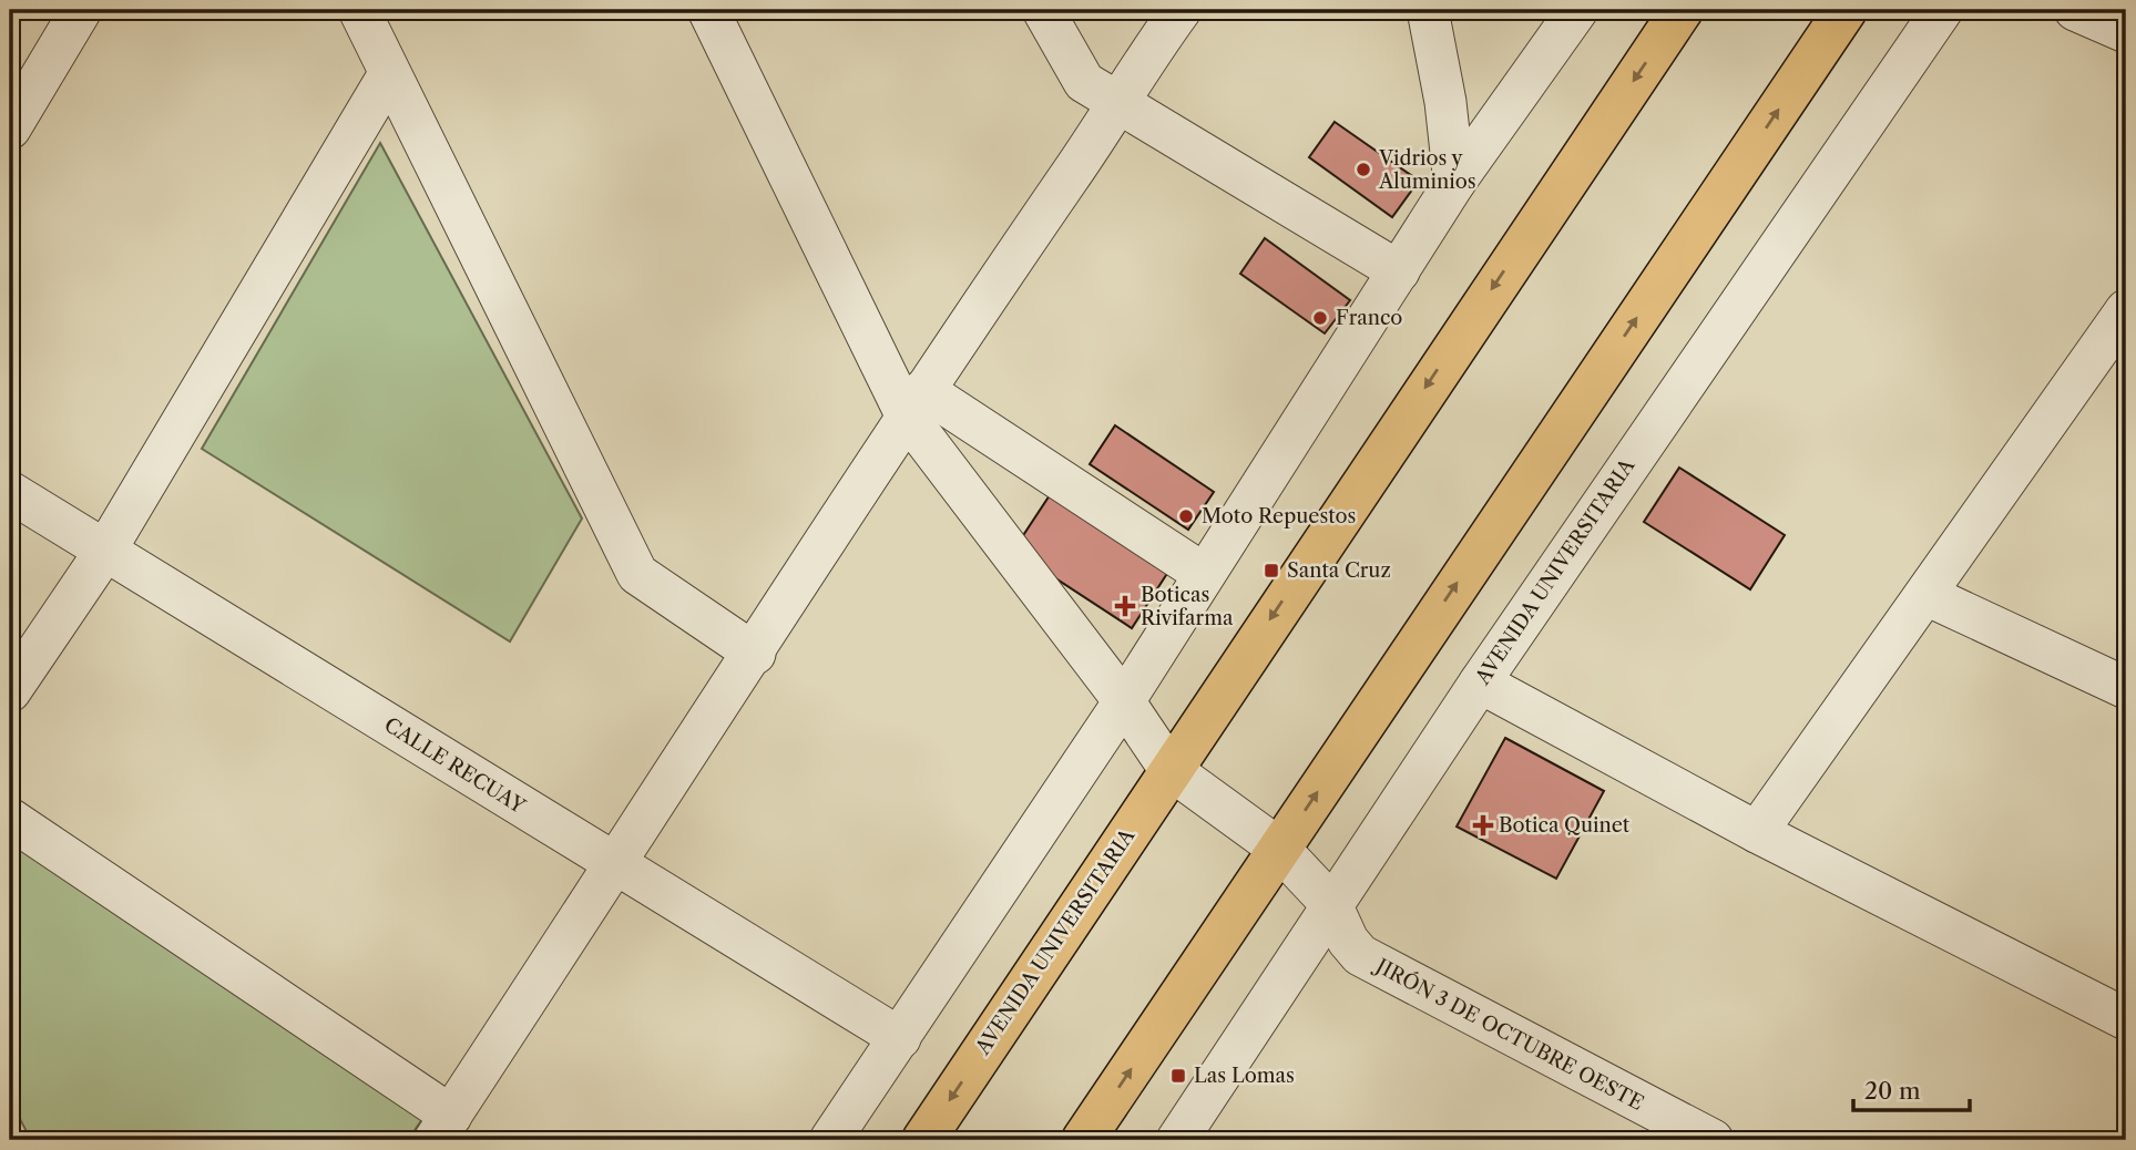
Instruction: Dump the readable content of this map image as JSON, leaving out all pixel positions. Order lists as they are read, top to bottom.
{
  "streets": {
    "main road": ["AVENIDA UNIVERSITARIA"],
    "street": ["CALLE RECUAY", "JIRÓN 3 DE OCTUBRE OESTE"]
  },
  "crossings": [
    ["AVENIDA UNIVERSITARIA", "JIRÓN 3 DE OCTUBRE OESTE"]
  ],
  "places": {
    "other": ["Vidrios y Aluminios", "Franco", "Moto Repuestos"],
    "transit": ["Santa Cruz", "Las Lomas"],
    "health": ["Boticas Rivifarma", "Botica Quinet"]
  },
  "scale_bar": "20 m"
}
